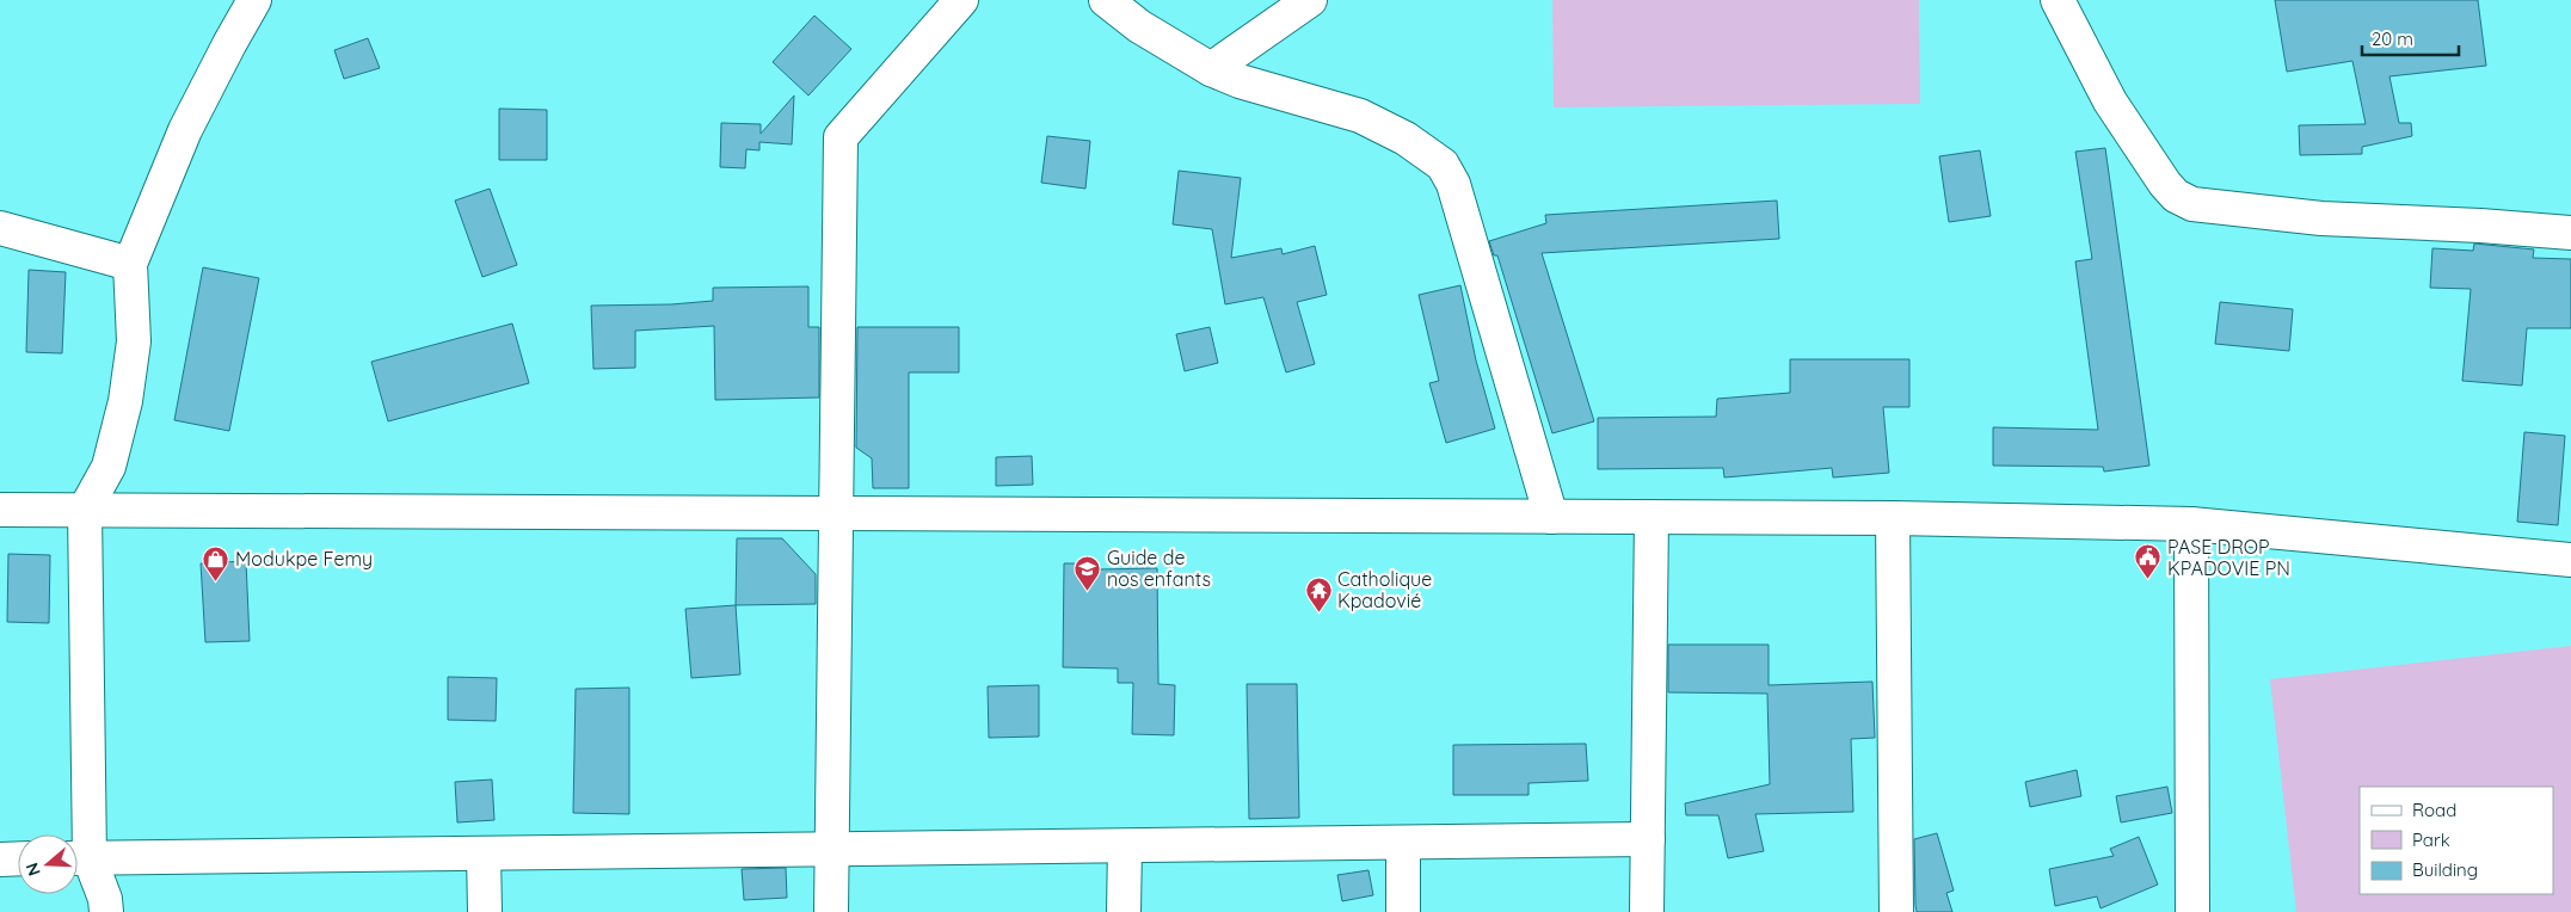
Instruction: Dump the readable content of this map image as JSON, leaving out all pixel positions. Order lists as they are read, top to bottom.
{
  "places": {
    "public building": ["PASE DROP KPADOVIE PN"],
    "shop": ["Modukpe Femy"],
    "school or university": ["Guide de nos enfants"],
    "temple": ["Catholique Kpadovié"]
  },
  "legend": ["Road", "Park", "Building"],
  "scale_bar": "20 m",
  "north": "left"
}
